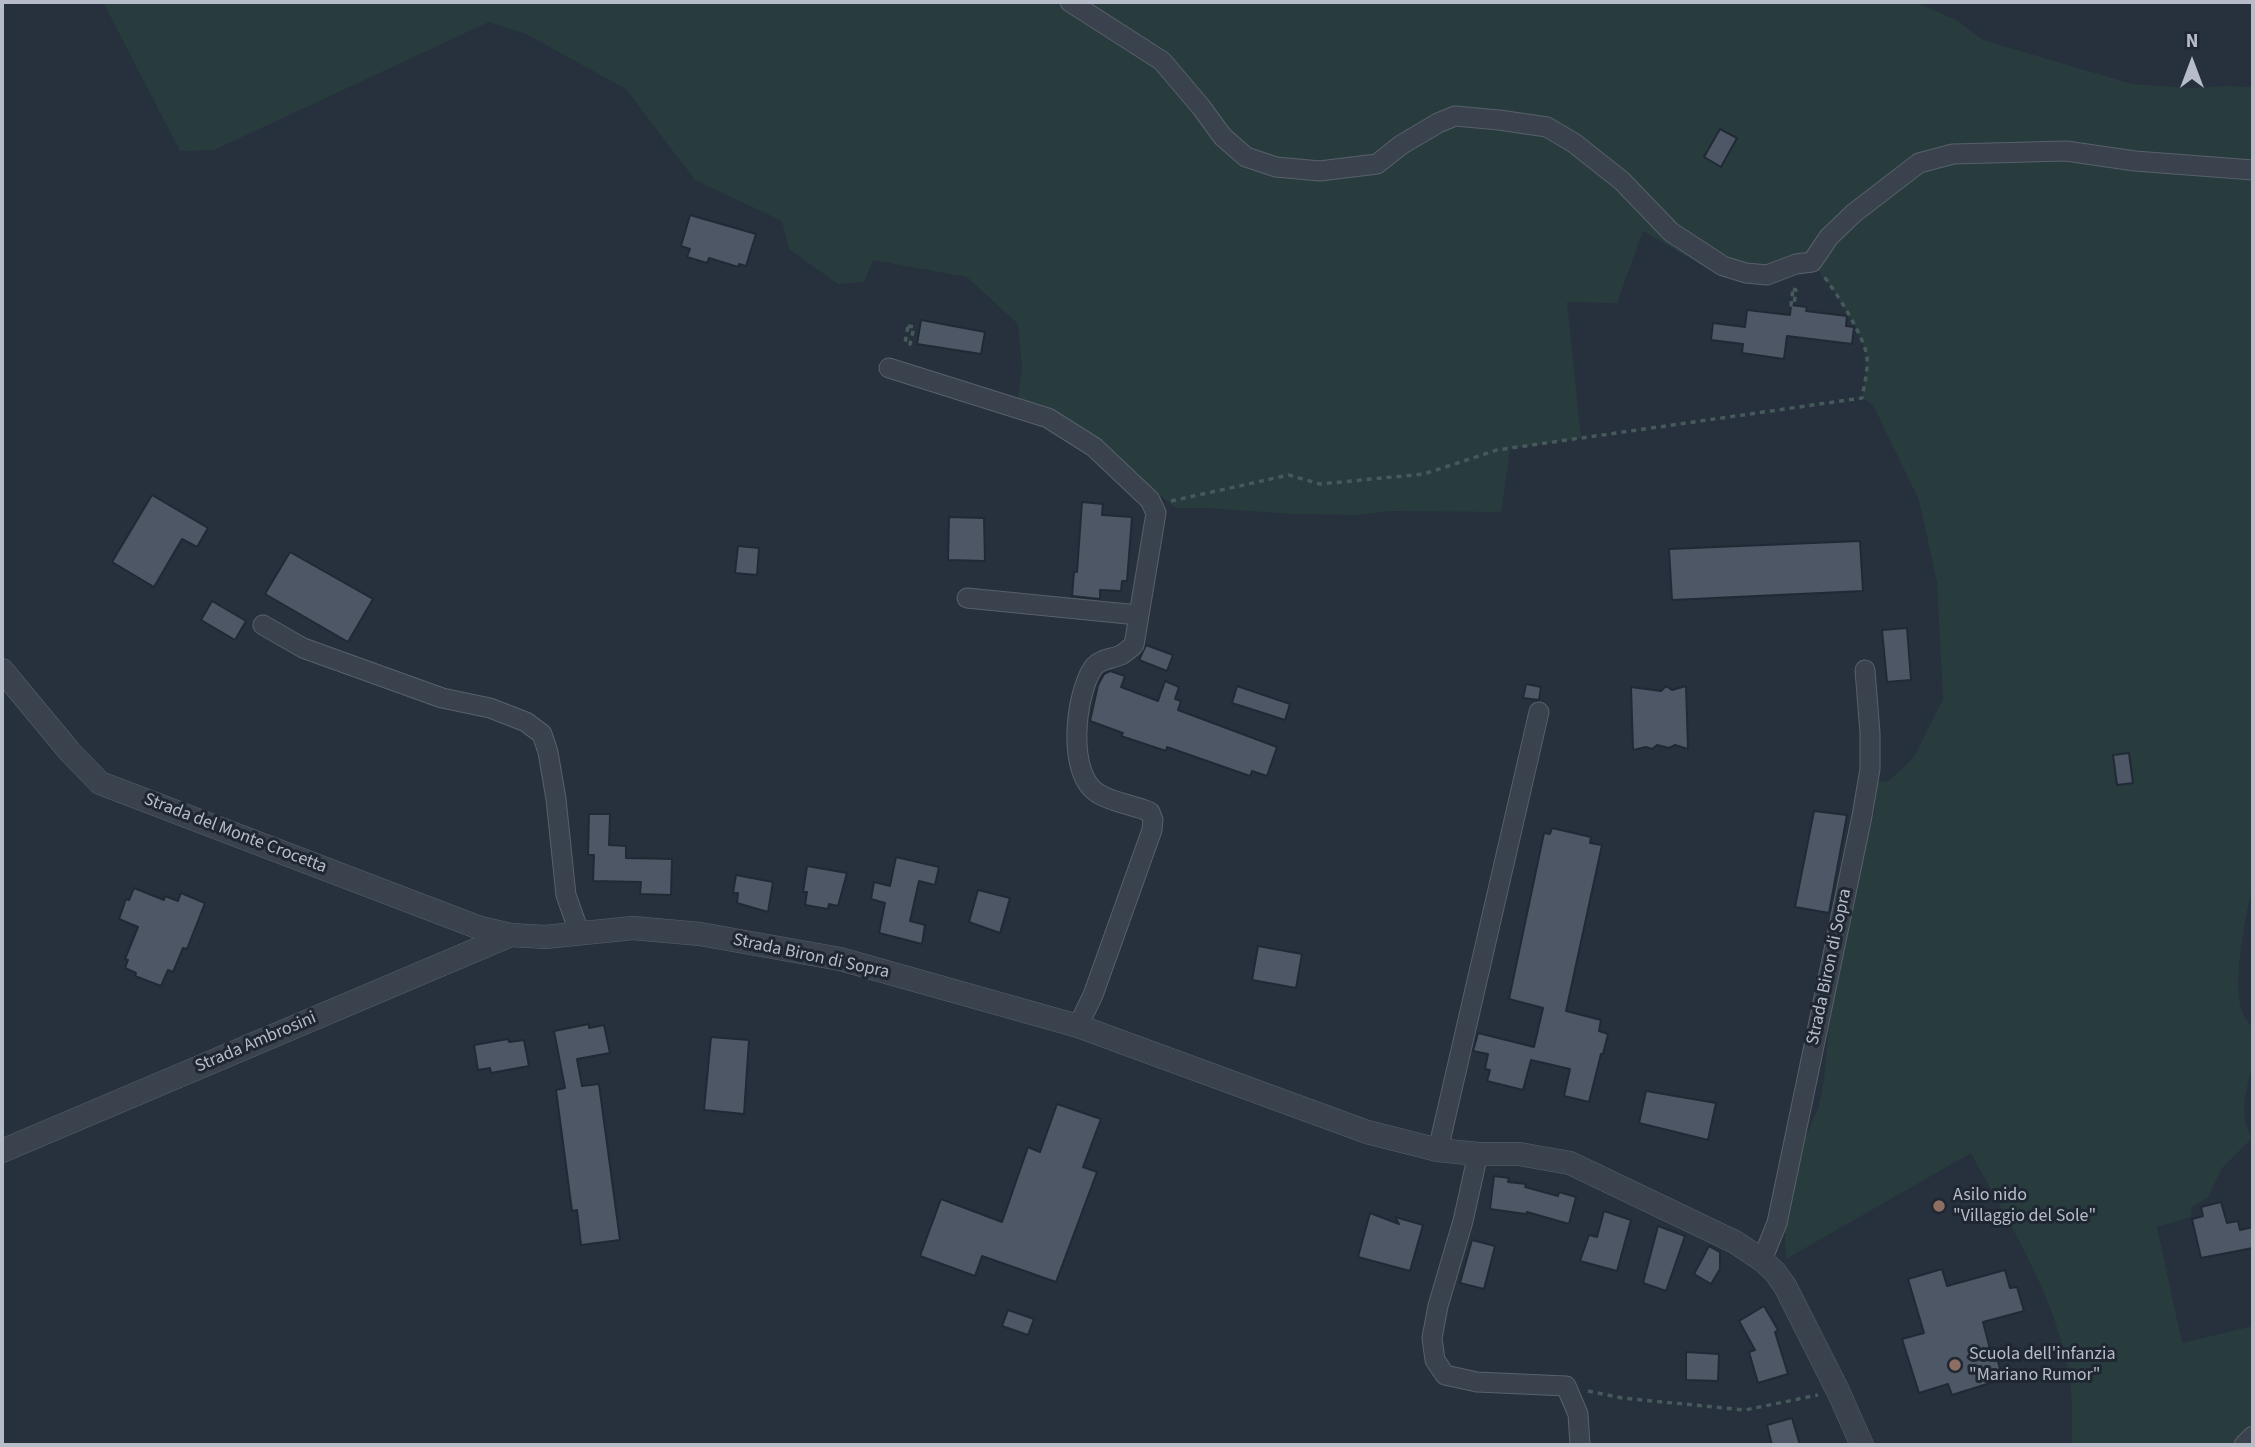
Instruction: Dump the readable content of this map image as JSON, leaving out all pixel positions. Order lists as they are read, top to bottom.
{
  "streets": {
    "street": ["Strada del Monte Crocetta", "Strada Biron di Sopra", "Strada Ambrosini"]
  },
  "crossings": [
    ["Strada del Monte Crocetta", "Strada Biron di Sopra"],
    ["Strada del Monte Crocetta", "Strada Ambrosini"],
    ["Strada Biron di Sopra", "Strada Ambrosini"]
  ],
  "places": ["Asilo nido \"Villaggio del Sole\"", "Scuola dell'infanzia \"Mariano Rumor\""],
  "north": "top"
}
